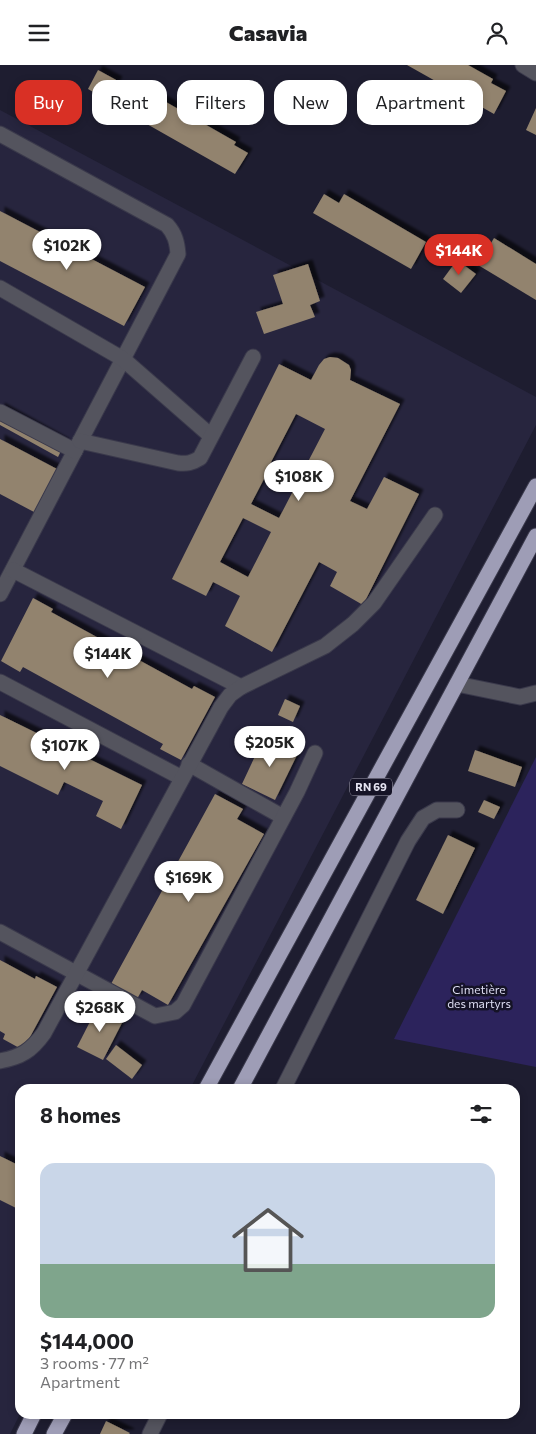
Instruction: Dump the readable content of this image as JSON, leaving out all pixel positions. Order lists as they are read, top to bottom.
{
  "streets": {
    "highway": ["RN 69"]
  },
  "parks": ["Cimetière des martyrs"],
  "page": {
    "header": "Casavia",
    "chip": [
      "Buy",
      "Rent",
      "Filters",
      "New",
      "Apartment"
    ],
    "price": [
      "$102K",
      "$144K",
      "$108K",
      "$144K",
      "$205K",
      "$107K",
      "$169K",
      "$268K"
    ],
    "heading": "8 homes",
    "list": [
      {
        "name": "$144,000",
        "note": "3 rooms · 77 m² · Apartment"
      }
    ]
  }
}
